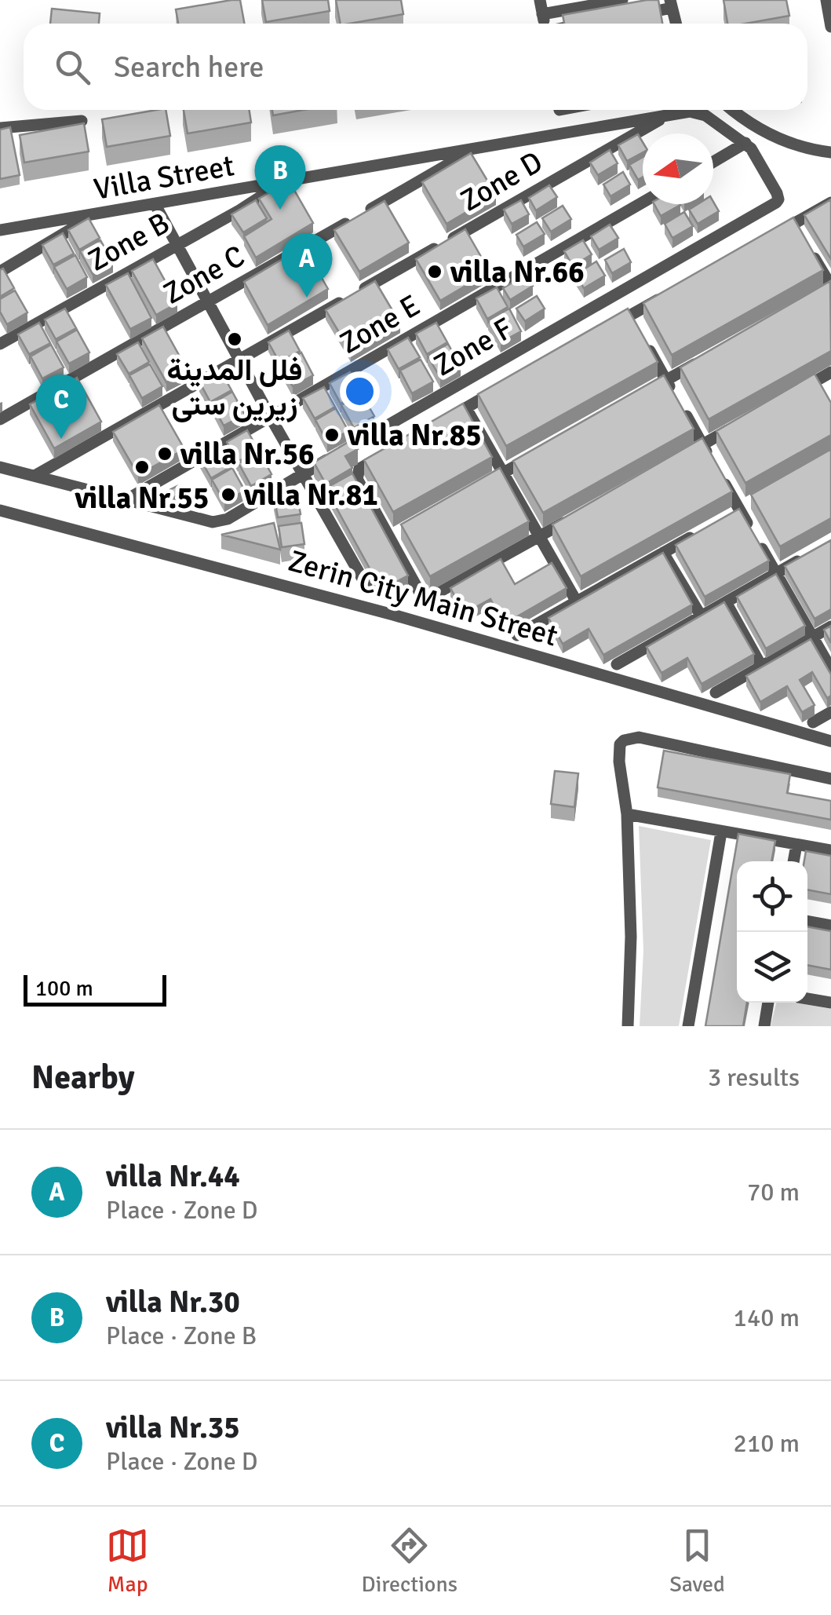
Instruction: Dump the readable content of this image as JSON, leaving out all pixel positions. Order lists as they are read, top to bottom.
{
  "streets": {
    "street": [
      "Villa Street",
      "Zone D",
      "Zone B",
      "Zone C",
      "Zone E",
      "Zone F",
      "Zerin City Main Street"
    ]
  },
  "crossings": [
    ["Villa Street", "Zone D"],
    ["Villa Street", "Zone B"],
    ["Zone E", "Zone F"]
  ],
  "places": [
    "villa Nr.66",
    "فلل المدينة زیرین ستی",
    "villa Nr.85",
    "villa Nr.56",
    "villa Nr.55",
    "villa Nr.81"
  ],
  "scale_bar": "100 m",
  "north": "left",
  "page": {
    "search": "Search here",
    "pins": ["B", "A", "C"],
    "scale": "100 m",
    "heading": ["Nearby", "3 results"],
    "list": [
      {
        "mark": "A",
        "name": "villa Nr.44",
        "note": "Place · Zone D",
        "value": "70 m"
      },
      {
        "mark": "B",
        "name": "villa Nr.30",
        "note": "Place · Zone B",
        "value": "140 m"
      },
      {
        "mark": "C",
        "name": "villa Nr.35",
        "note": "Place · Zone D",
        "value": "210 m"
      }
    ],
    "nav": ["Map", "Directions", "Saved"]
  }
}
